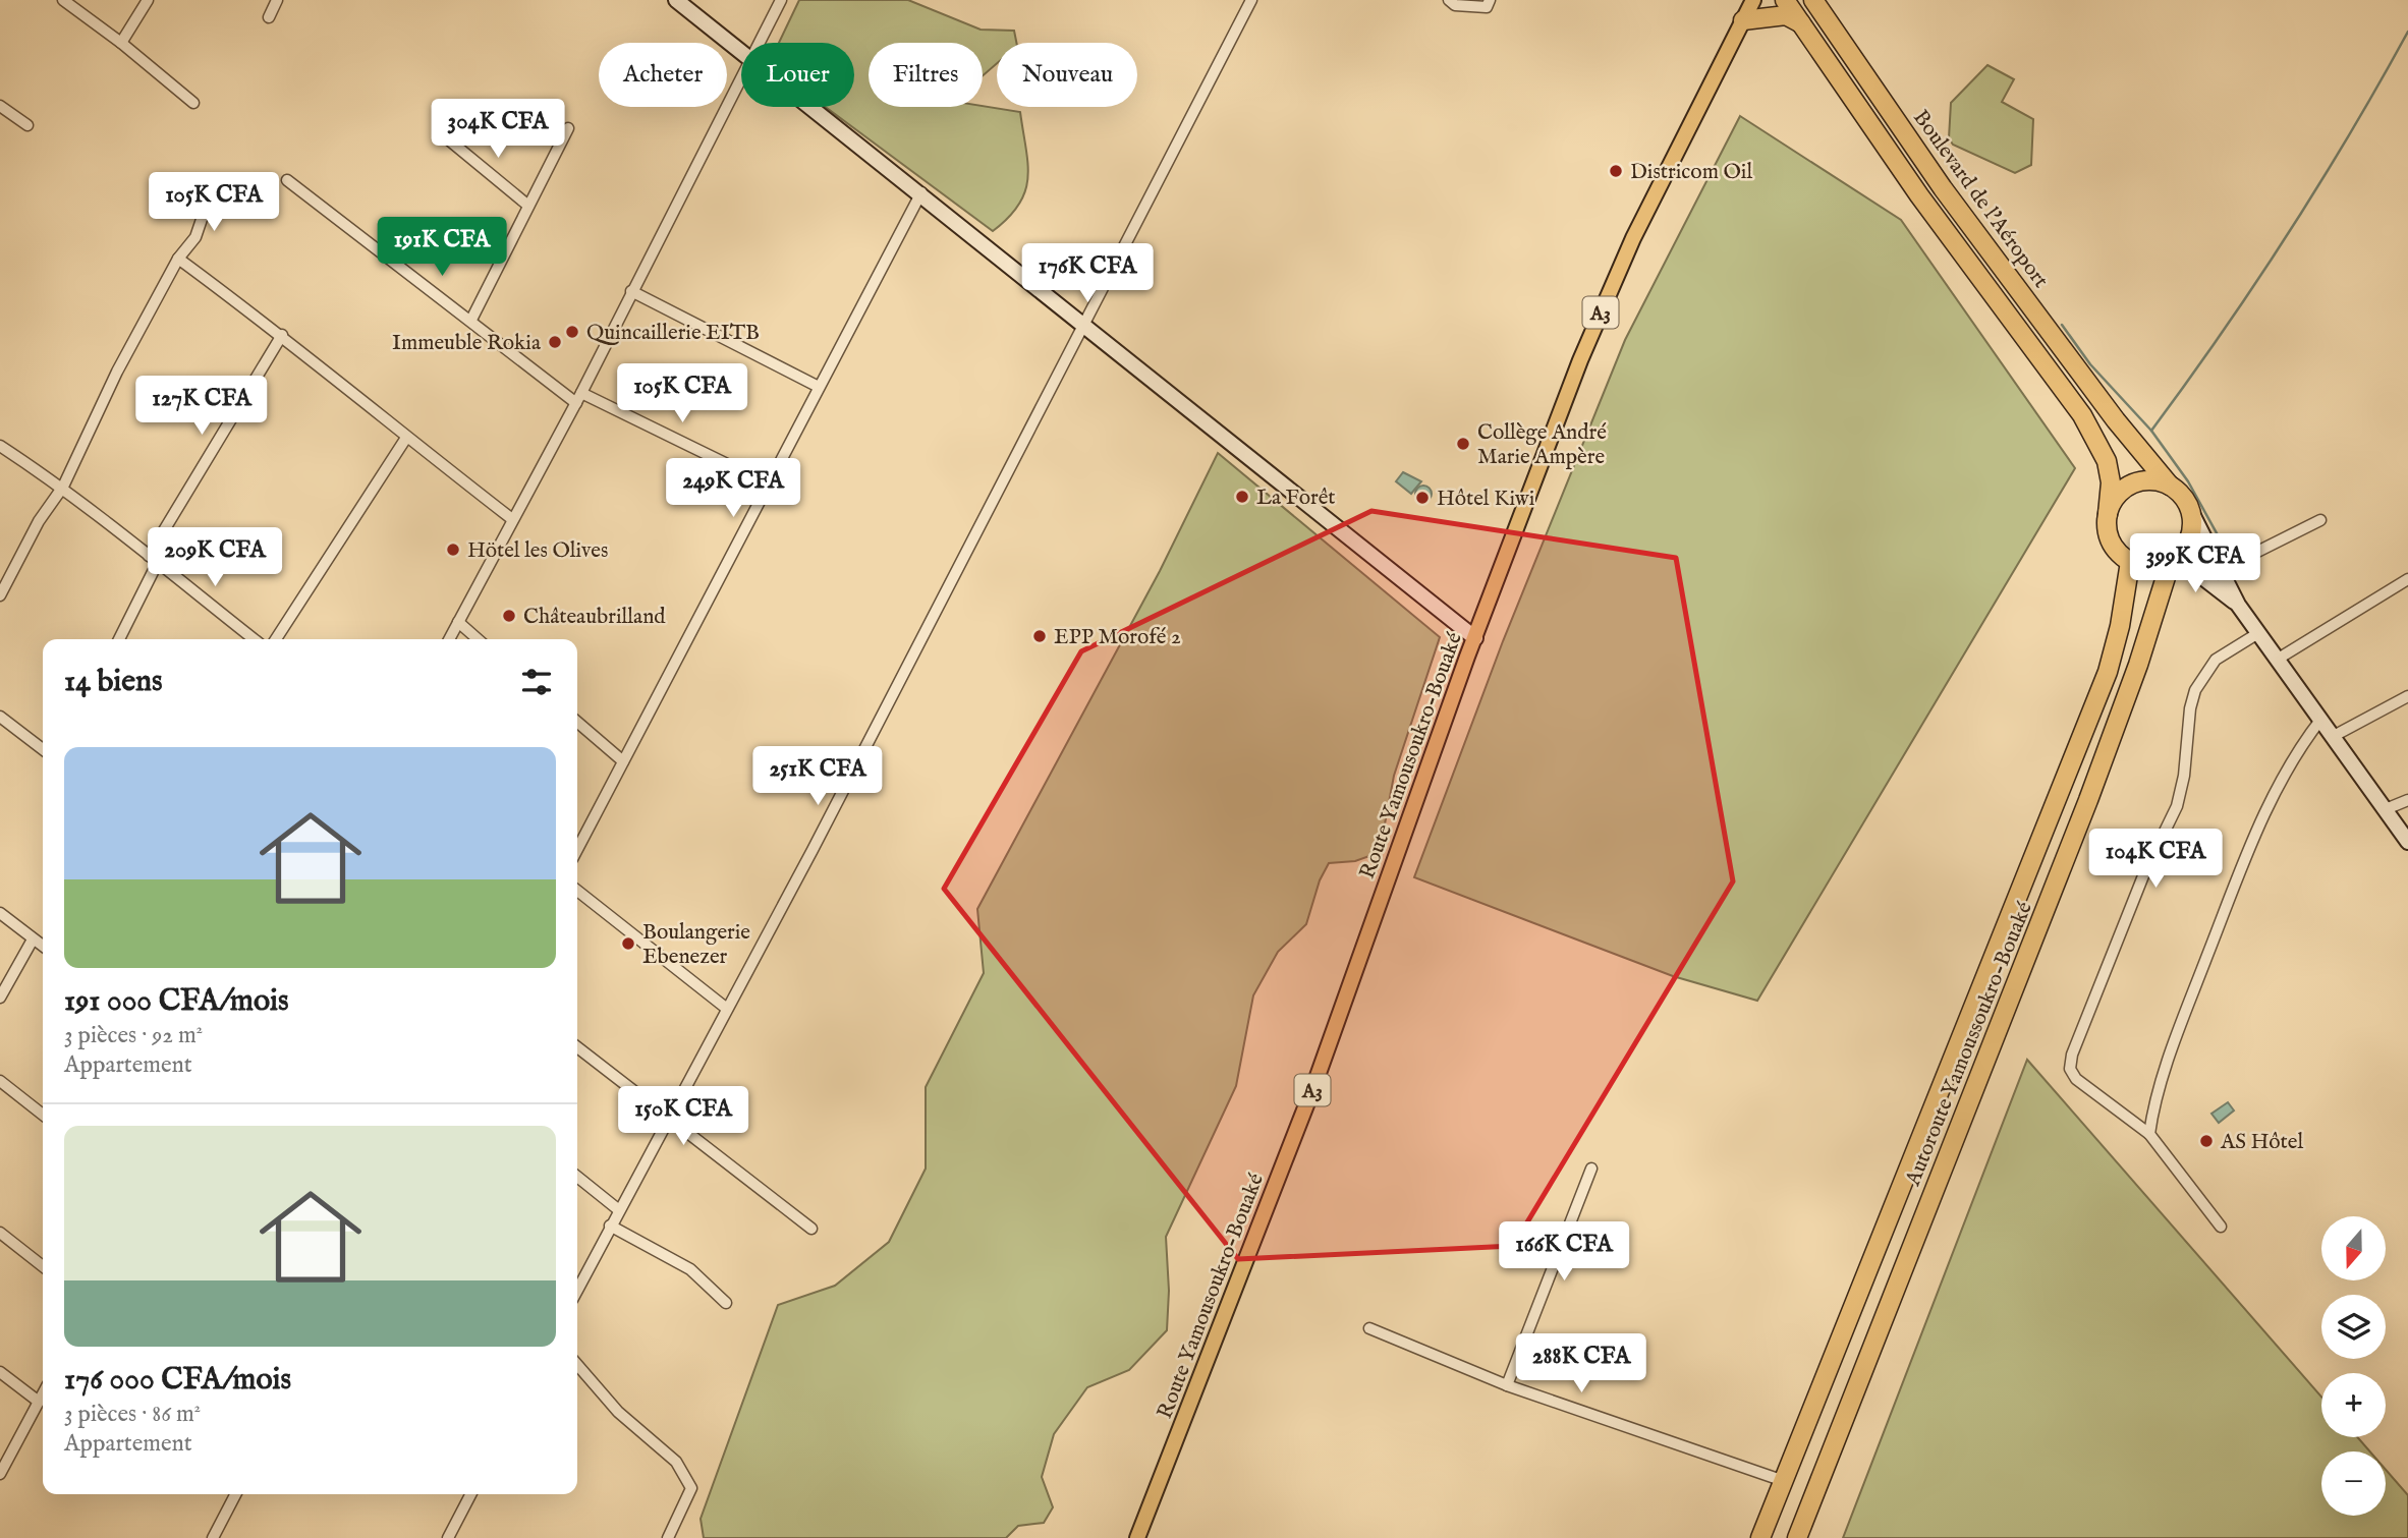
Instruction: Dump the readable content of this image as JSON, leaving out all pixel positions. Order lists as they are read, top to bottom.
{
  "streets": {
    "highway": ["Boulevard de l'Aéroport", "Autoroute Yamoussoukro-Bouaké"],
    "main road": ["A3", "Route Yamousoukro-Bouaké"]
  },
  "crossings": [
    ["Boulevard de l'Aéroport", "Autoroute Yamoussoukro-Bouaké"]
  ],
  "places": [
    "Districom Oil",
    "Quincaillerie EITB",
    "Immeuble Rokia",
    "Collège André Marie Ampère",
    "La Forêt",
    "Hôtel Kiwi",
    "Hötel les Olives",
    "Châteaubrilland",
    "EPP Morofé 2",
    "Boulangerie Ebenezer",
    "AS Hôtel"
  ],
  "north": "bottom",
  "page": {
    "chip": [
      "Acheter",
      "Louer",
      "Filtres",
      "Nouveau"
    ],
    "price": [
      "304K CFA",
      "105K CFA",
      "191K CFA",
      "176K CFA",
      "105K CFA",
      "127K CFA",
      "249K CFA",
      "209K CFA",
      "399K CFA",
      "251K CFA",
      "104K CFA",
      "150K CFA",
      "166K CFA",
      "288K CFA"
    ],
    "heading": "14 biens",
    "list": [
      {
        "name": "191 000 CFA/mois",
        "note": "3 pièces · 92 m² · Appartement"
      },
      {
        "name": "176 000 CFA/mois",
        "note": "3 pièces · 86 m² · Appartement"
      }
    ],
    "map_buttons": ["+", "−"]
  }
}
